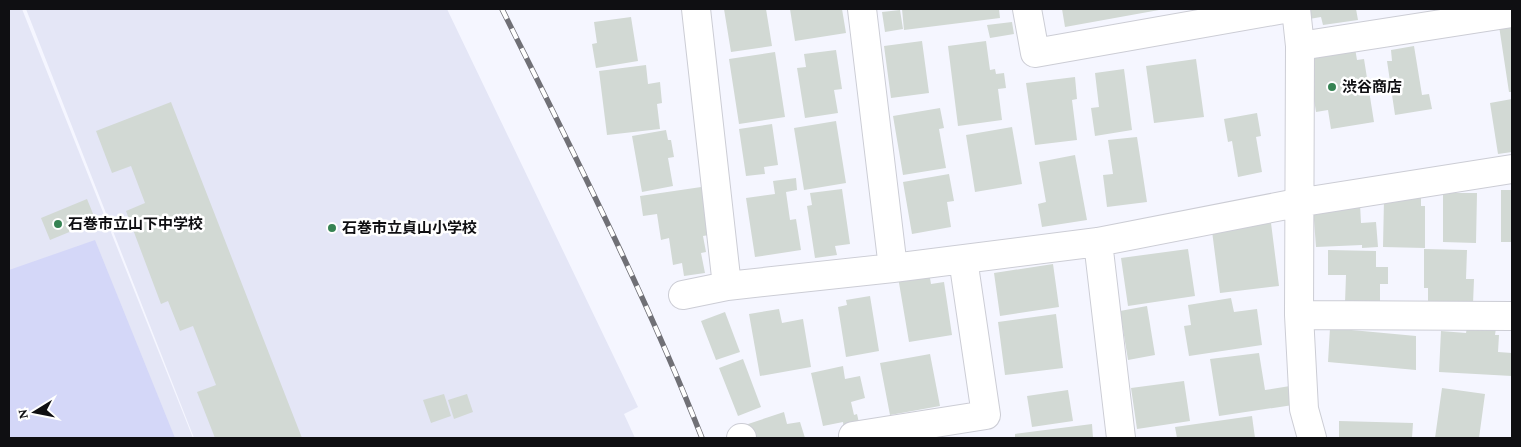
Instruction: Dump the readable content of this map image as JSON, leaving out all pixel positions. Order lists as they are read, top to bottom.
{
  "places": ["渋谷商店", "石巻市立山下中学校", "石巻市立貞山小学校"],
  "north": "left"
}
